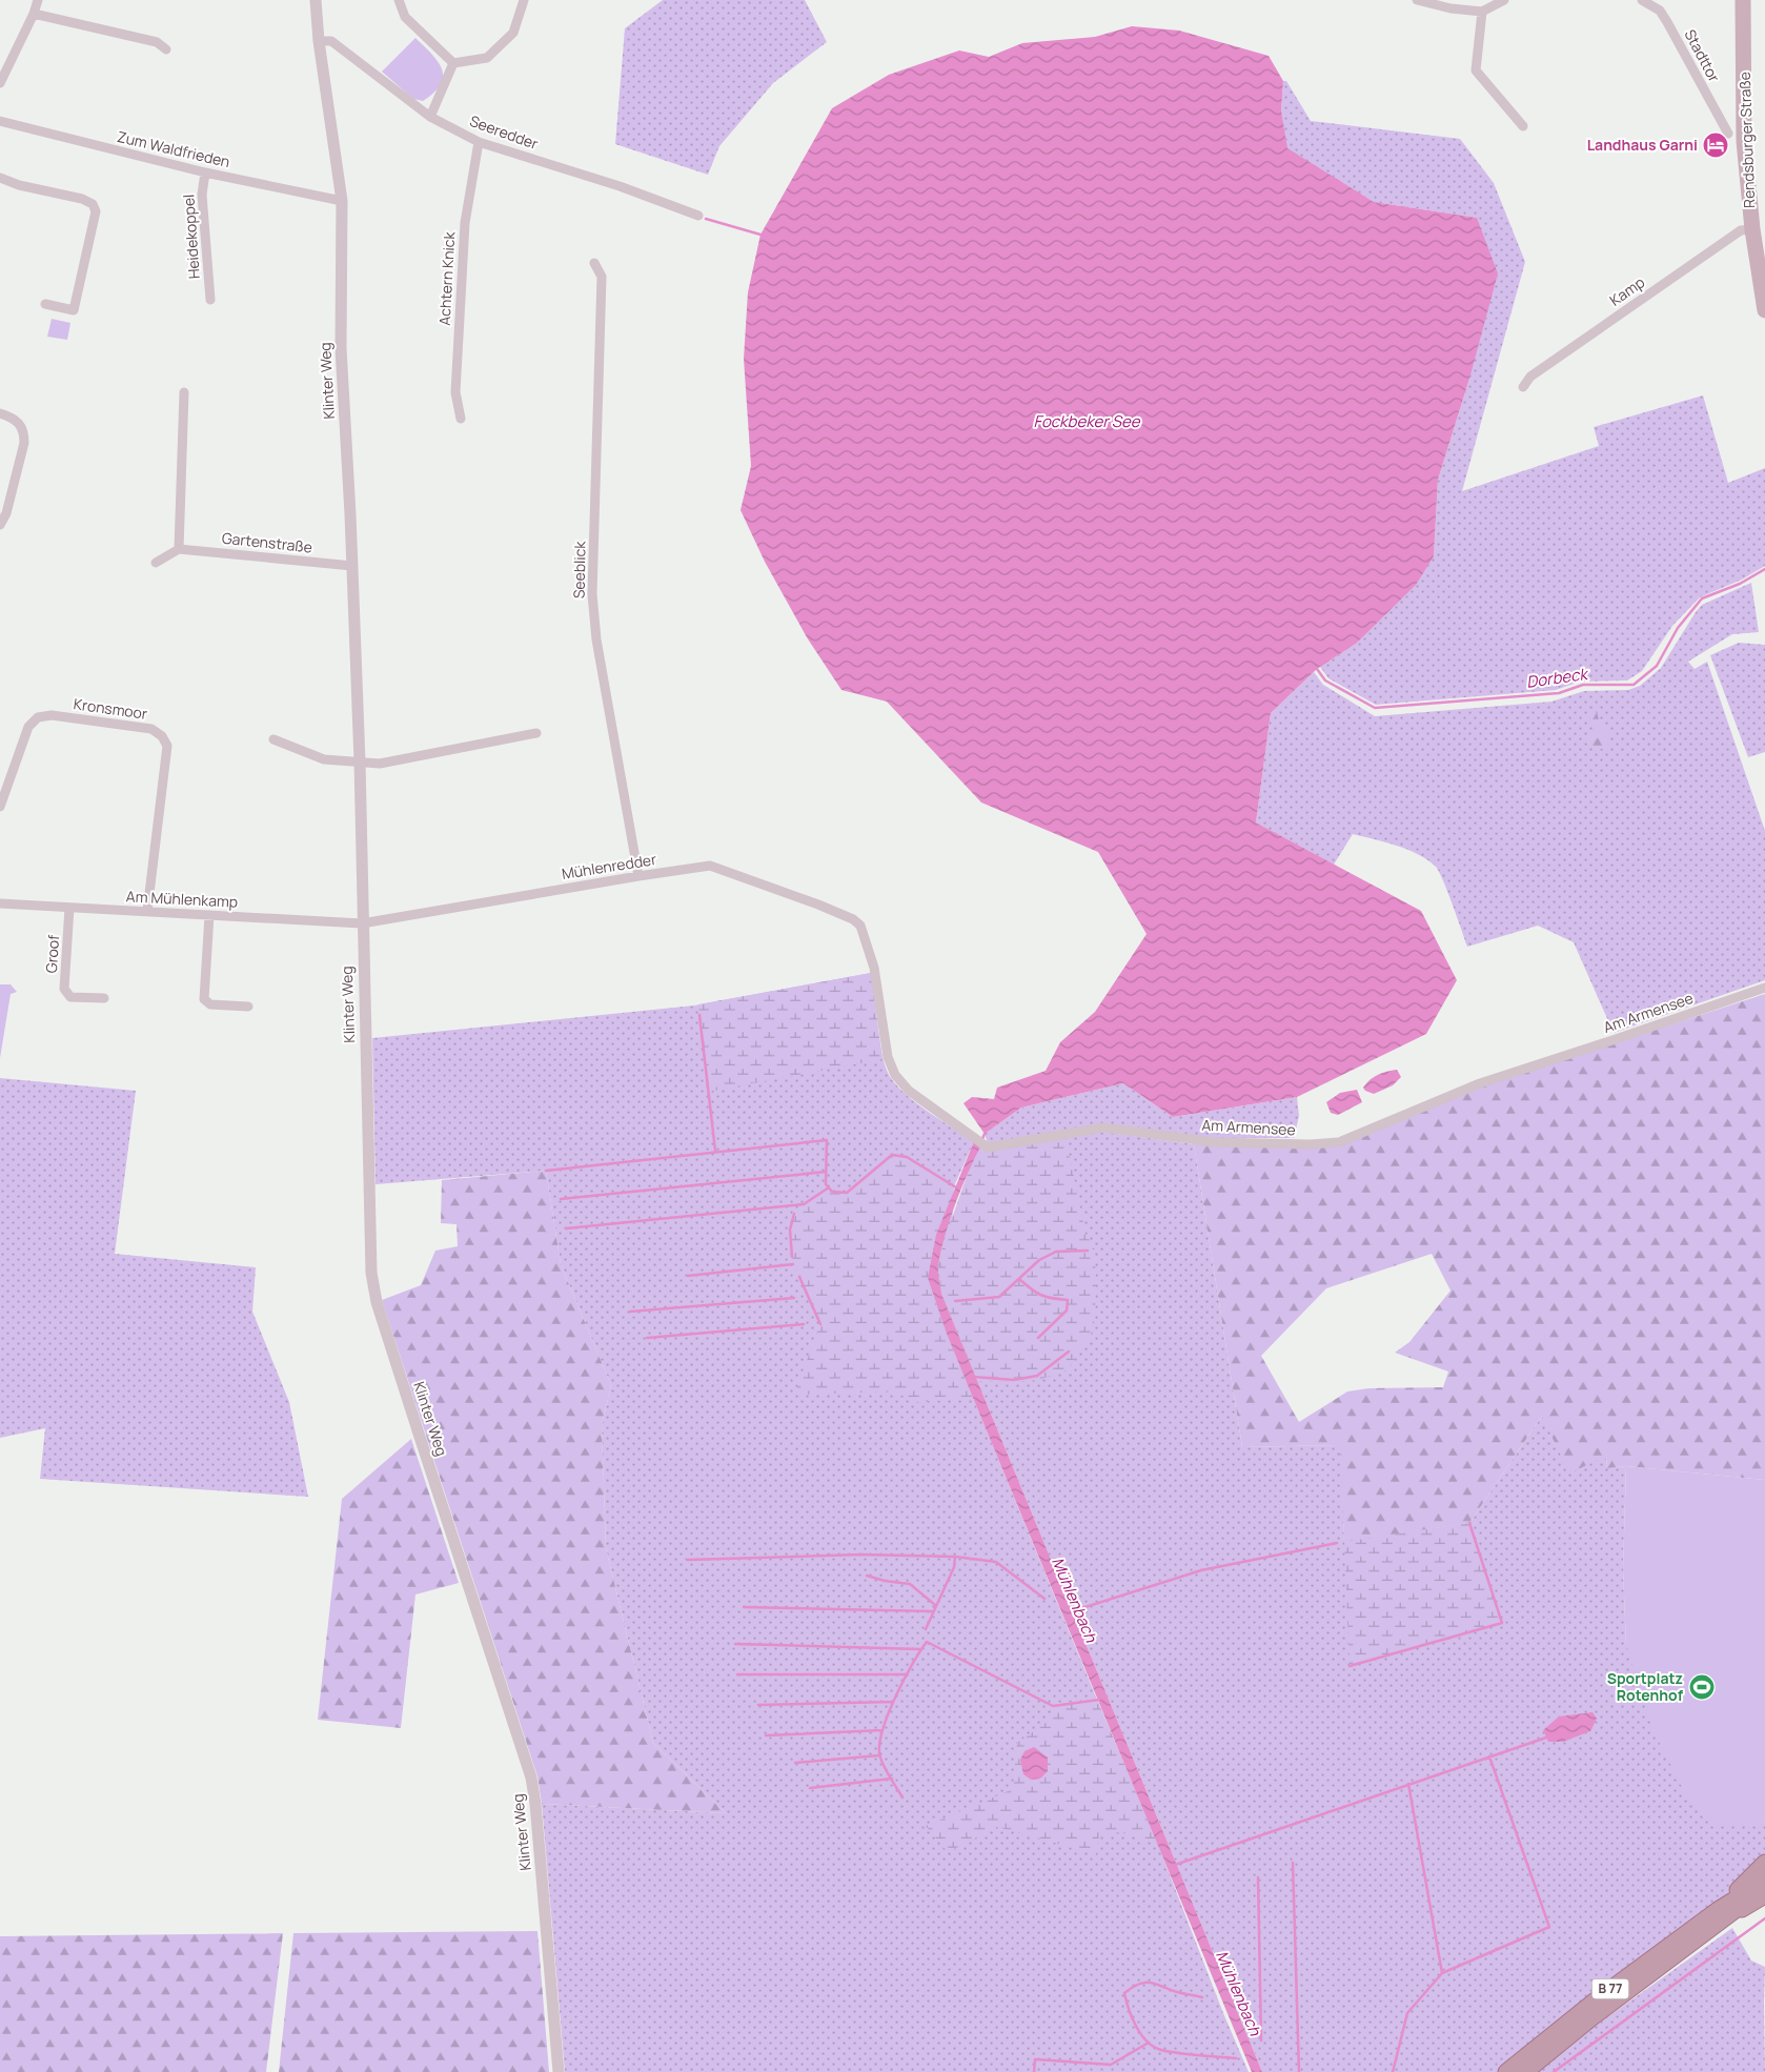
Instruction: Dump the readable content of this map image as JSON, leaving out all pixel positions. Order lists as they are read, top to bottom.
{
  "streets": {
    "highway": ["B 77"],
    "main road": ["Rendsburger Straße"],
    "street": [
      "Stadttor",
      "Seeredder",
      "Zum Waldfrieden",
      "Heidekoppel",
      "Achtern Knick",
      "Kamp",
      "Klinter Weg",
      "Gartenstraße",
      "Seeblick",
      "Kronsmoor",
      "Mühlenredder",
      "Am Mühlenkamp",
      "Groof",
      "Am Armensee"
    ]
  },
  "crossings": [
    ["Seeredder", "Achtern Knick"],
    ["Seeredder", "Klinter Weg"],
    ["Rendsburger Straße", "Kamp"],
    ["Zum Waldfrieden", "Heidekoppel"],
    ["Zum Waldfrieden", "Klinter Weg"],
    ["Klinter Weg", "Gartenstraße"],
    ["Klinter Weg", "Mühlenredder"],
    ["Klinter Weg", "Am Mühlenkamp"],
    ["Seeblick", "Mühlenredder"],
    ["Kronsmoor", "Am Mühlenkamp"],
    ["Mühlenredder", "Am Mühlenkamp"],
    ["Mühlenredder", "Am Armensee"],
    ["Am Mühlenkamp", "Groof"]
  ],
  "water": ["Fockbeker See", "Dorbeck", "Mühlenbach"],
  "places": {
    "hotel": ["Landhaus Garni"],
    "sports": ["Sportplatz Rotenhof"]
  }
}
